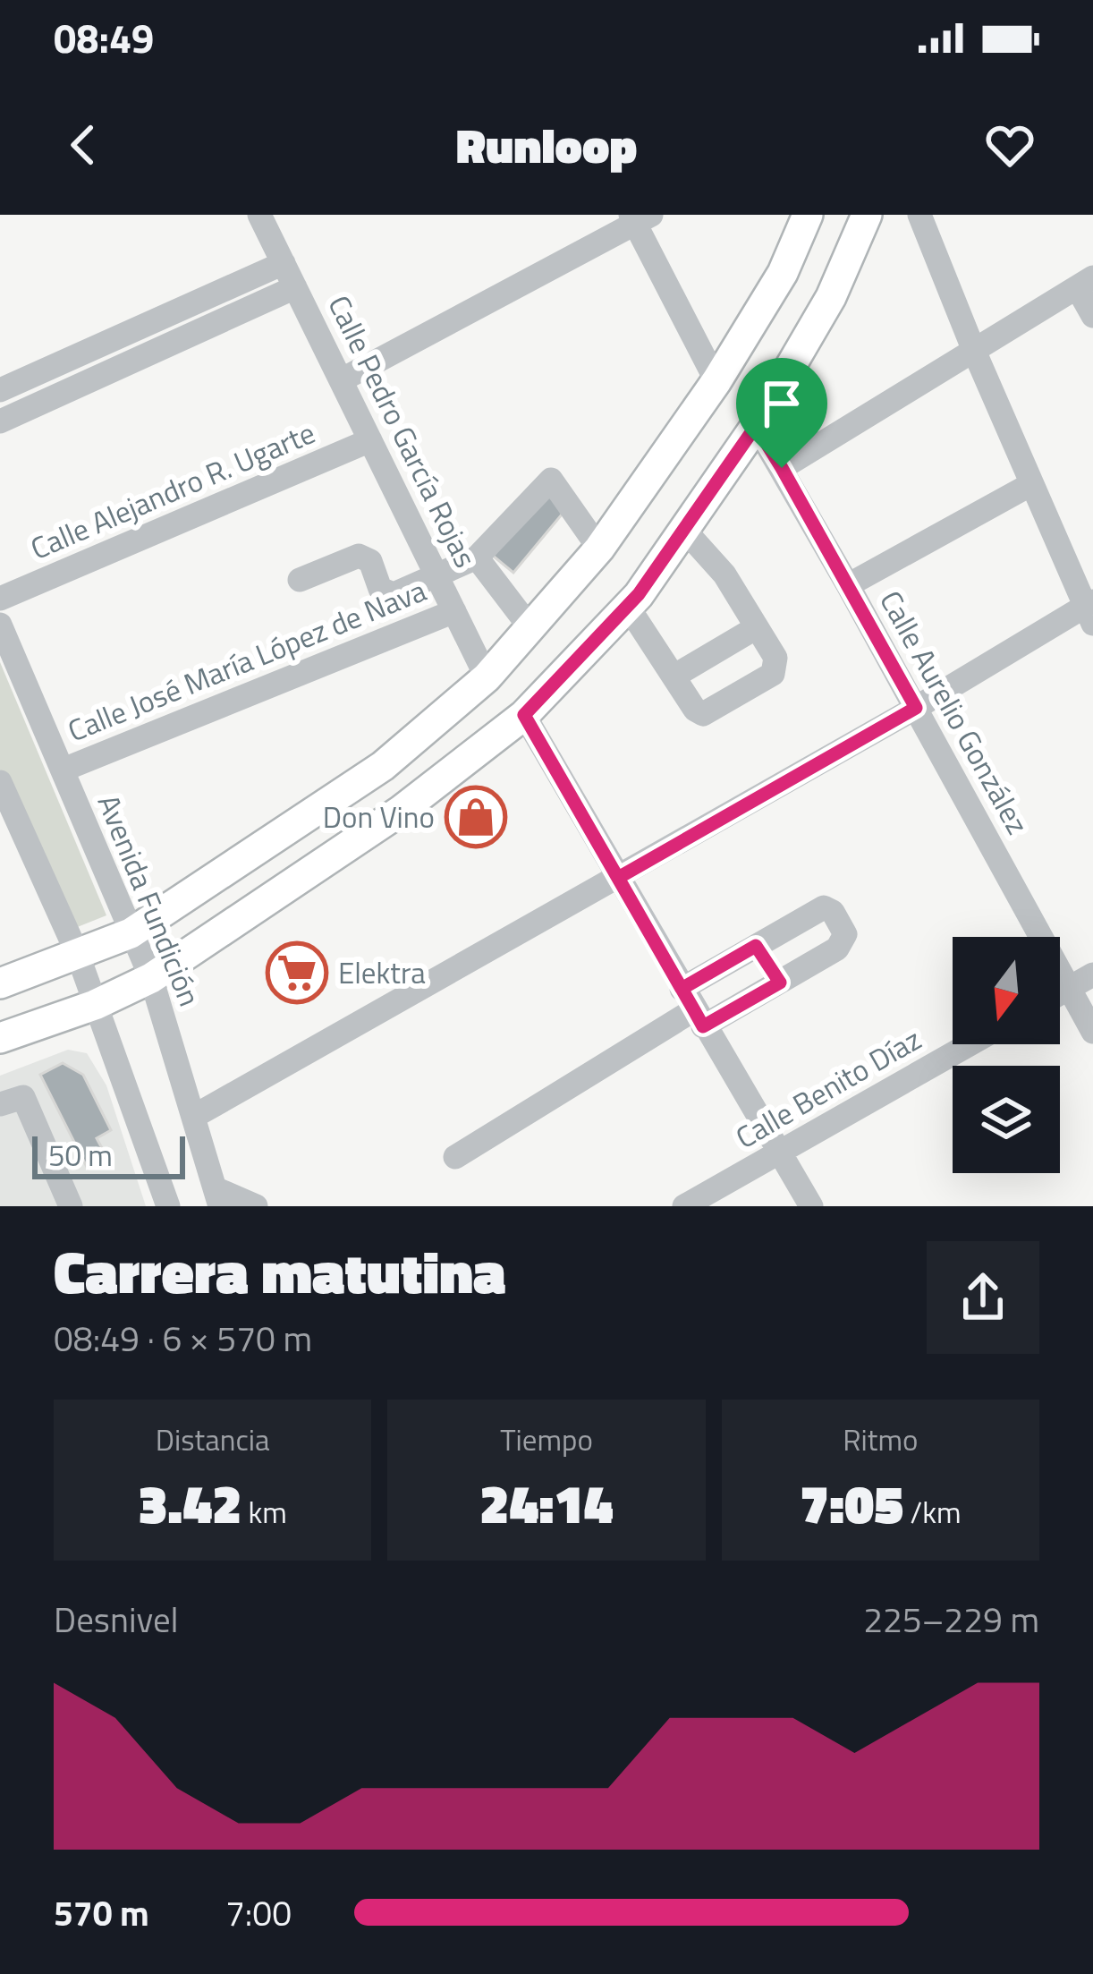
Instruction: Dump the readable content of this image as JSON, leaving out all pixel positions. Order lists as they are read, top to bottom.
{
  "streets": {
    "street": [
      "Calle Pedro García Rojas",
      "Calle Alejandro R. Ugarte",
      "Calle José María López de Nava",
      "Calle Aurelio González",
      "Avenida Fundición",
      "Calle Benito Díaz"
    ]
  },
  "crossings": [
    ["Calle Pedro García Rojas", "Calle Alejandro R. Ugarte"],
    ["Calle Pedro García Rojas", "Calle José María López de Nava"],
    ["Calle José María López de Nava", "Avenida Fundición"]
  ],
  "places": {
    "shop": ["Don Vino"],
    "supermarket": ["Elektra"]
  },
  "scale_bar": "50 m",
  "north": "bottom",
  "page": {
    "status": "08:49",
    "header": "Runloop",
    "scale": "50 m",
    "heading": ["Carrera matutina", "08:49 · 6 × 570 m"],
    "stats": [
      ["Distancia", "3.42 km"],
      ["Tiempo", "24:14"],
      ["Ritmo", "7:05 /km"]
    ],
    "chart": ["Desnivel", "225–229 m"],
    "list": [
      {
        "name": "570 m",
        "note": "7:00"
      }
    ]
  }
}
